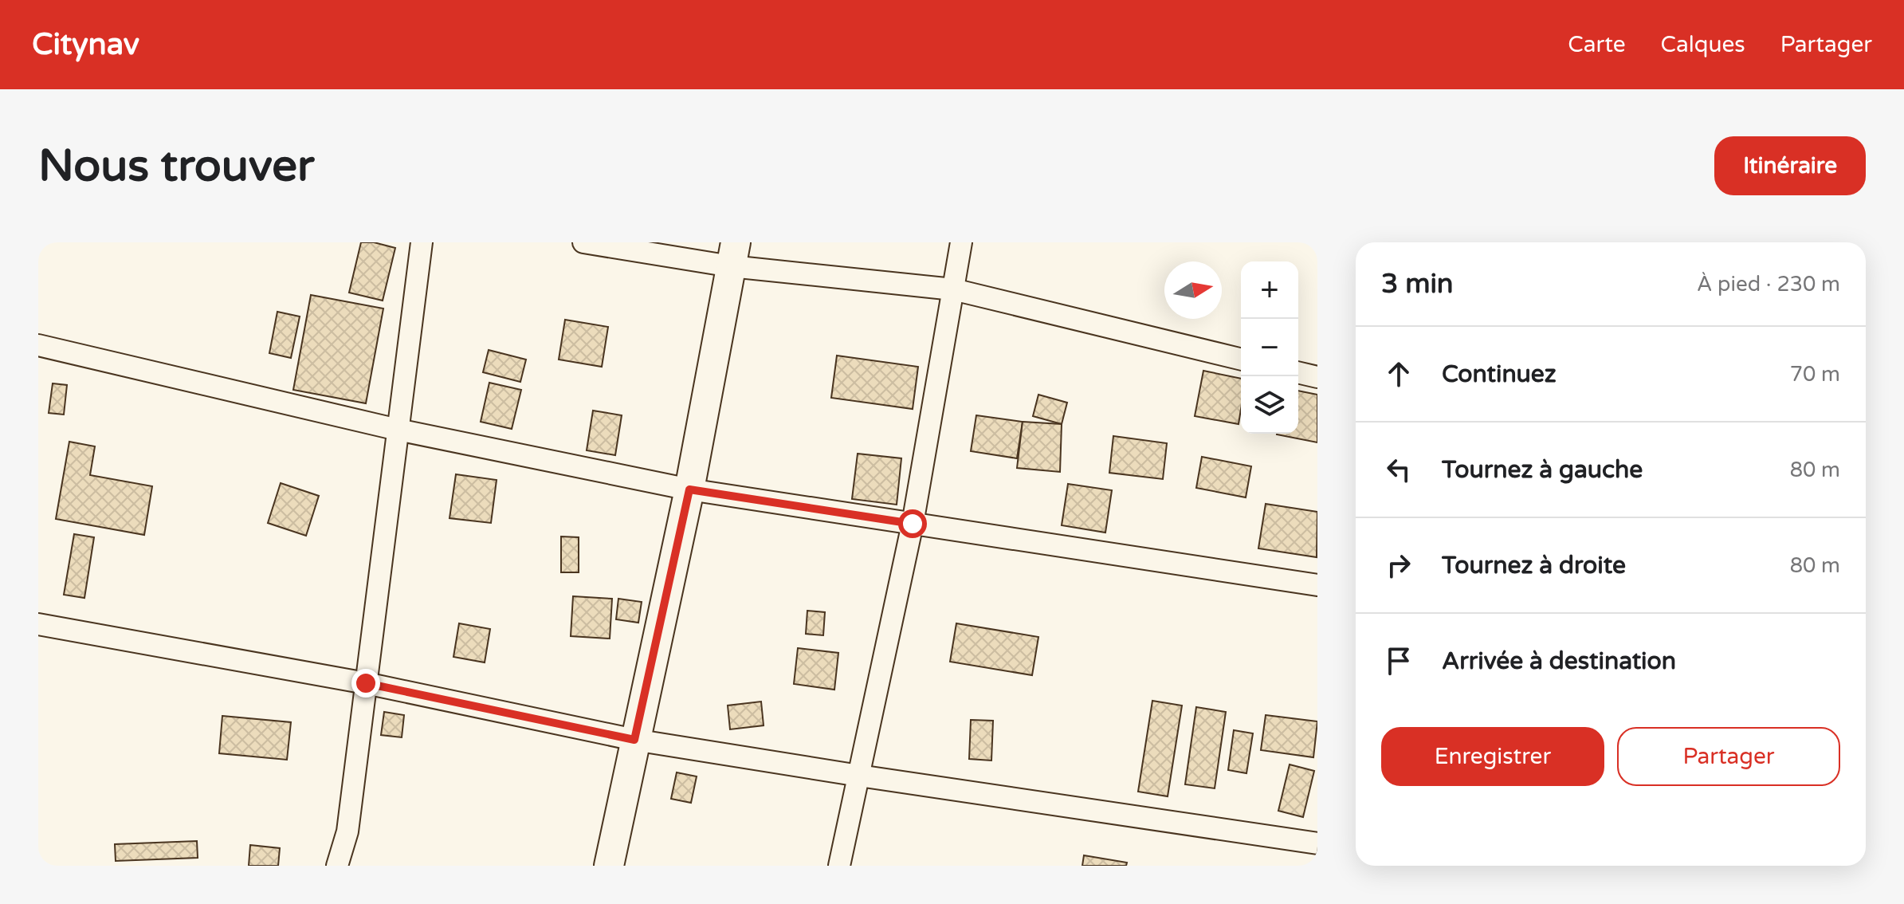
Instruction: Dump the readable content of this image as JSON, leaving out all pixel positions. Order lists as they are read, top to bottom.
{
  "north": "right",
  "page": {
    "header": "Citynav",
    "nav": ["Carte", "Calques", "Partager"],
    "buttons": [
      "Itinéraire",
      ["Enregistrer", "Partager"]
    ],
    "title": "Nous trouver",
    "heading": ["3 min", "À pied · 230 m"],
    "map_buttons": ["+", "−"],
    "list": [
      ["Continuez", "70 m"],
      ["Tournez à gauche", "80 m"],
      ["Tournez à droite", "80 m"],
      "Arrivée à destination"
    ]
  }
}
